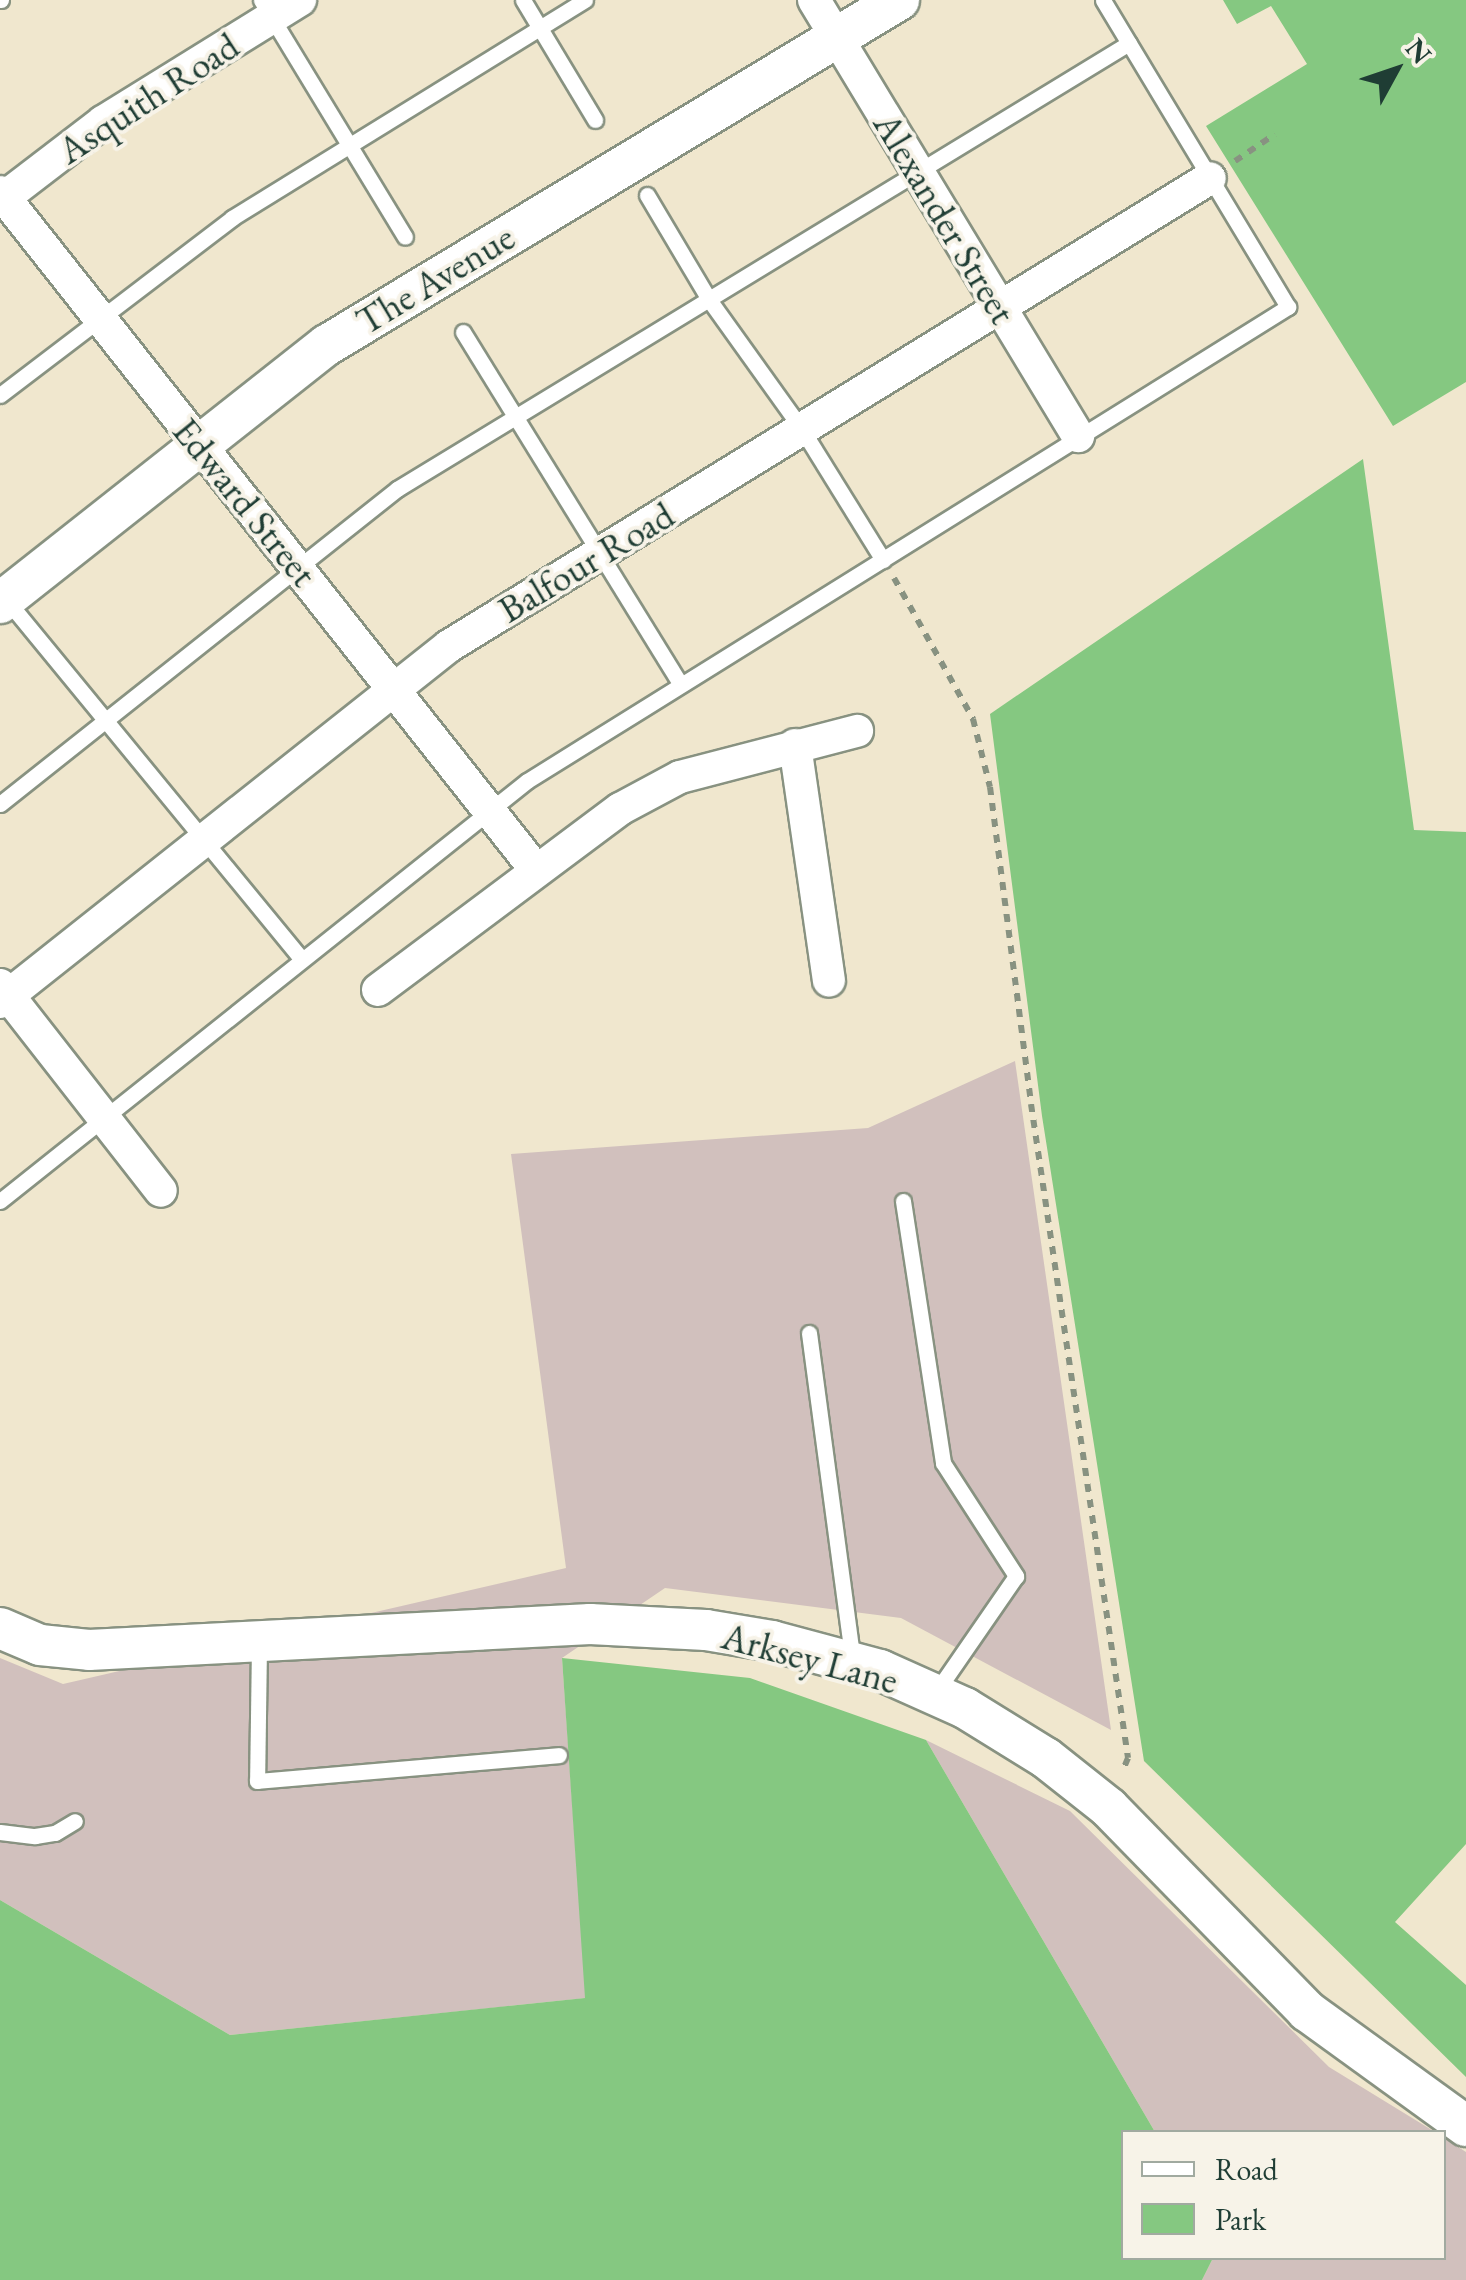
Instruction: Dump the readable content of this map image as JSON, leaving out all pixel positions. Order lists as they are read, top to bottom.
{
  "streets": {
    "street": [
      "Asquith Road",
      "Alexander Street",
      "The Avenue",
      "Edward Street",
      "Balfour Road",
      "Arksey Lane"
    ]
  },
  "crossings": [
    ["Asquith Road", "Edward Street"],
    ["Alexander Street", "The Avenue"],
    ["Alexander Street", "Balfour Road"],
    ["The Avenue", "Edward Street"],
    ["Edward Street", "Balfour Road"]
  ],
  "legend": ["Road", "Park"],
  "north": "top right"
}
